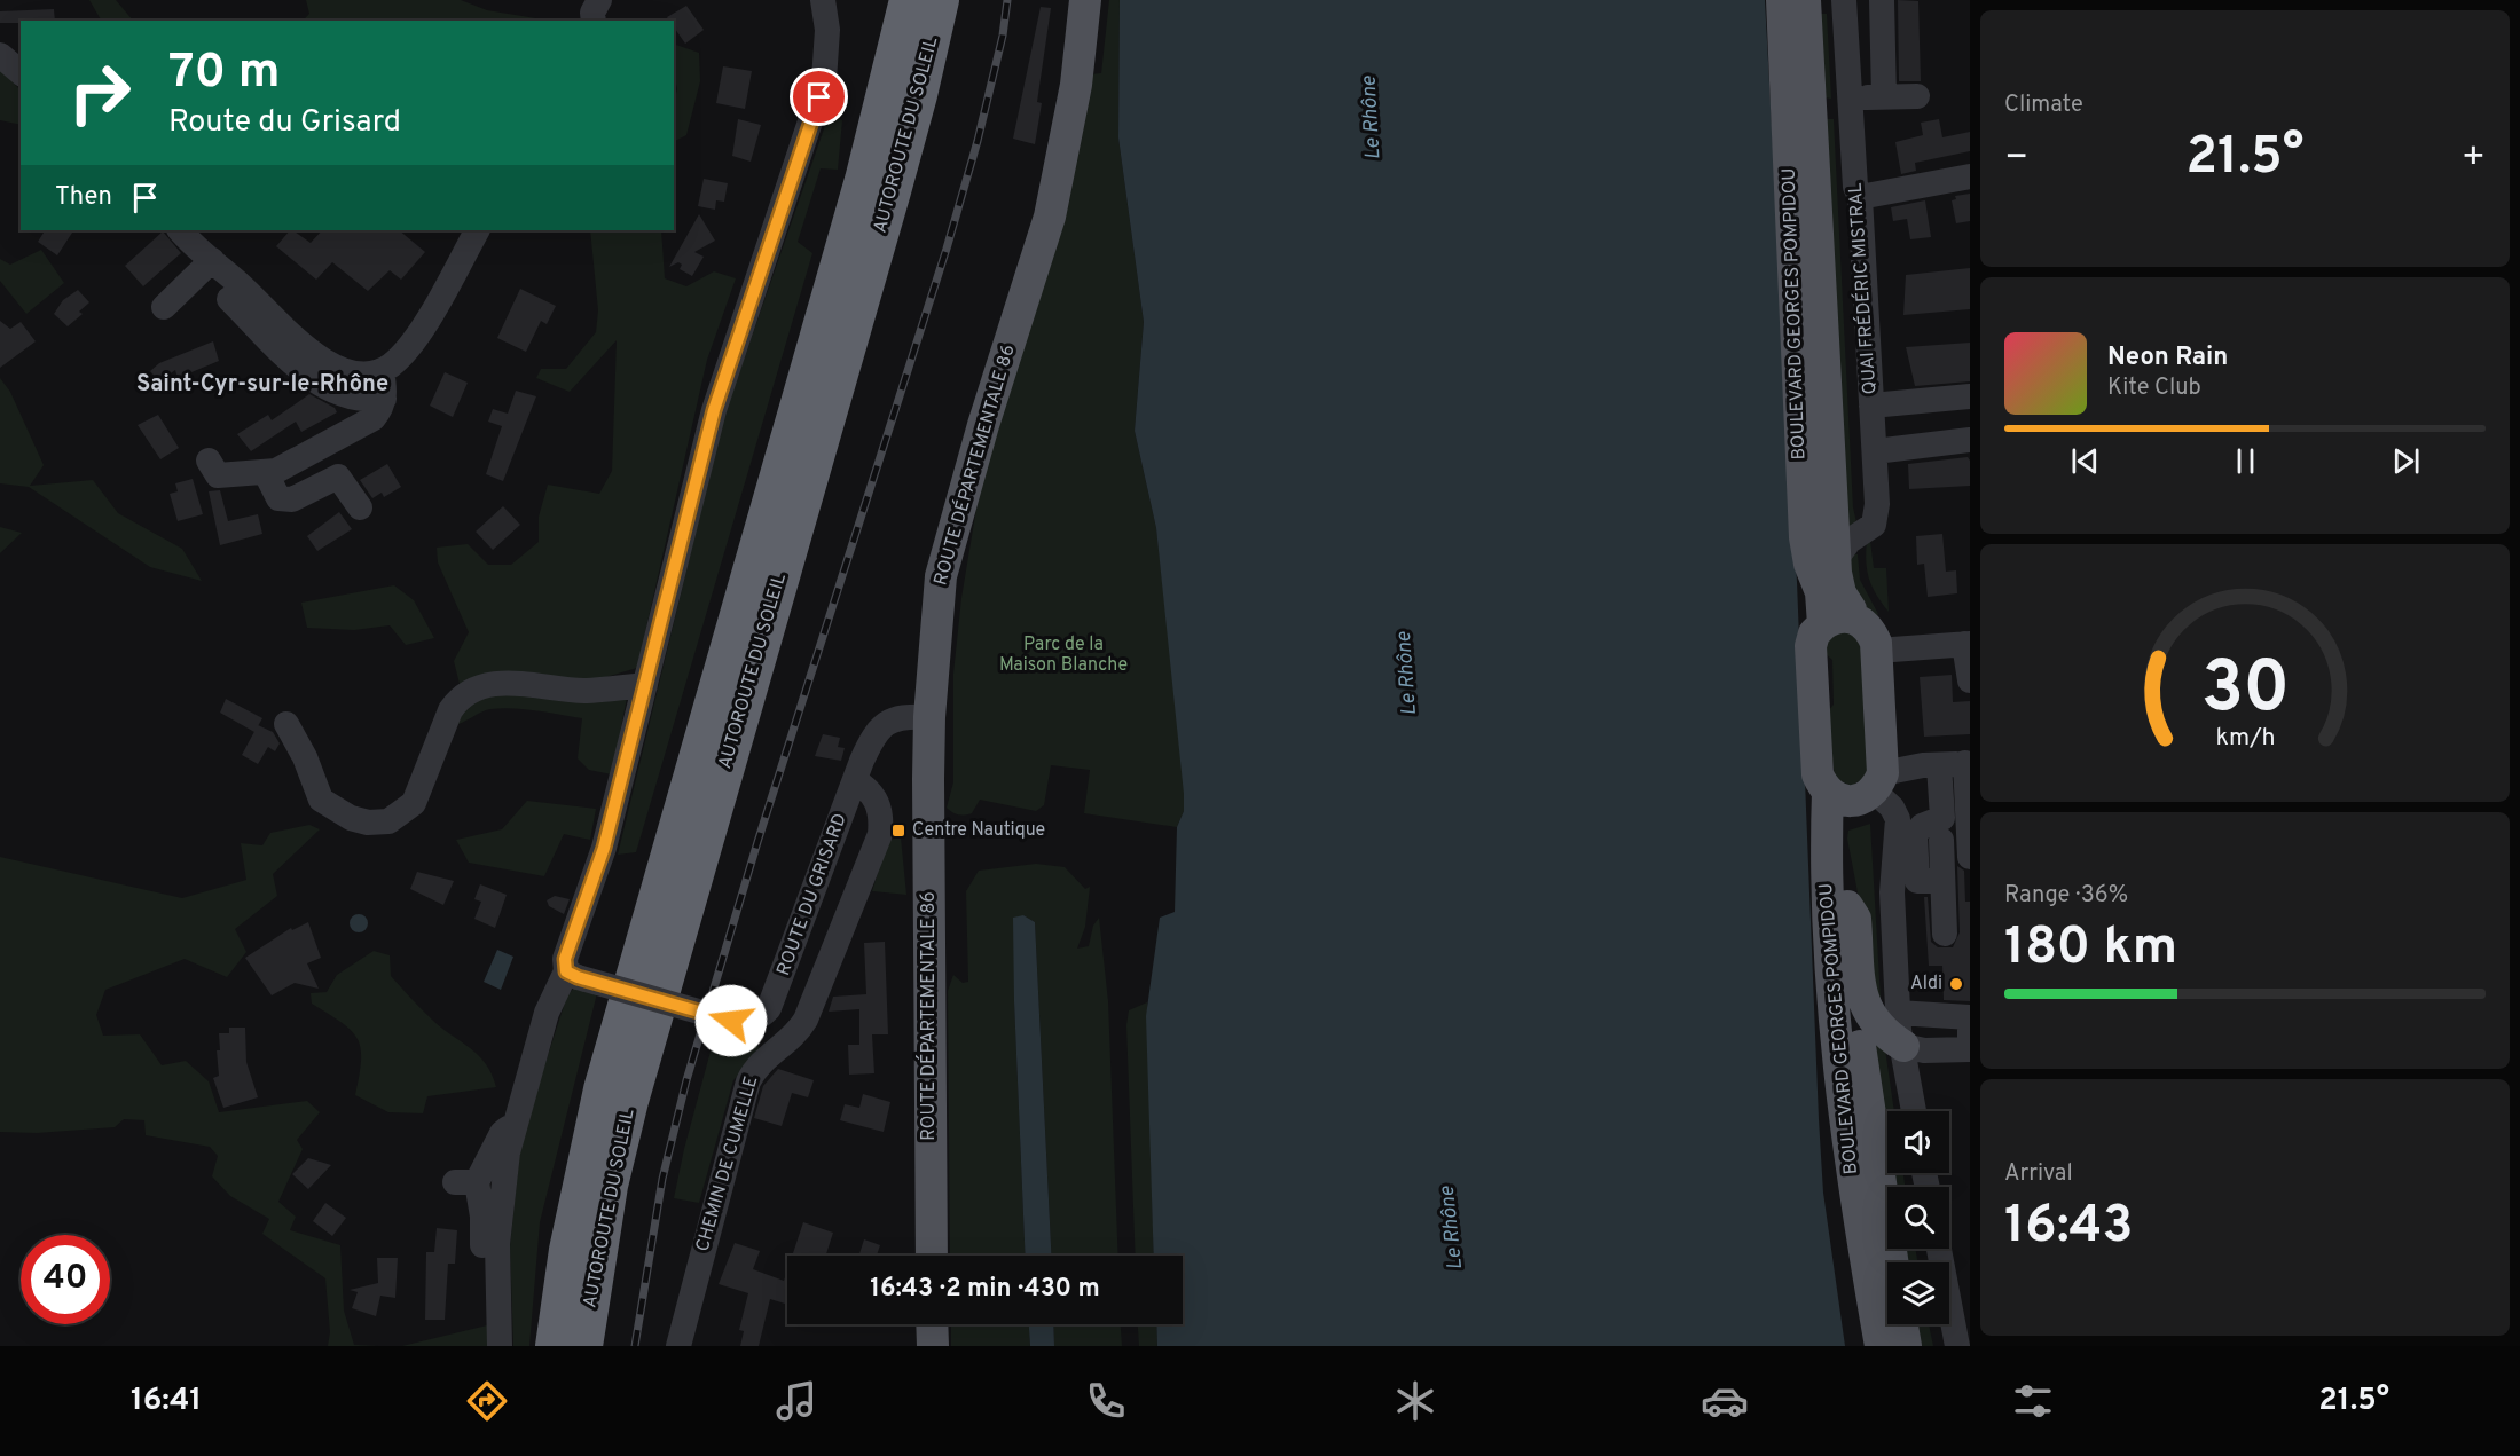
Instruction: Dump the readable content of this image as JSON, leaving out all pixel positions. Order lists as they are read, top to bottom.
{
  "streets": {
    "highway": ["AUTOROUTE DU SOLEIL"],
    "main road": ["BOULEVARD GEORGES POMPIDOU", "ROUTE DÉPARTEMENTALE 86"],
    "street": ["QUAI FRÉDÉRIC MISTRAL", "ROUTE DU GRISARD", "CHEMIN DE CUMELLE"]
  },
  "crossings": [
    ["QUAI FRÉDÉRIC MISTRAL", "BOULEVARD GEORGES POMPIDOU"],
    ["ROUTE DÉPARTEMENTALE 86", "ROUTE DU GRISARD"],
    ["ROUTE DU GRISARD", "CHEMIN DE CUMELLE"]
  ],
  "districts": ["Saint-Cyr-sur-le-Rhône"],
  "water": ["Le Rhône"],
  "parks": ["Parc de la Maison Blanche"],
  "places": {
    "transit": ["Centre Nautique"],
    "other": ["Aldi"]
  },
  "page": {
    "tile": [
      "Climate",
      ["Range · 36%", "180 km"],
      ["Arrival", "16:43"]
    ],
    "turn": ["70 m", "Route du Grisard"],
    "heat": ["−", "21.5°", "+"],
    "then": "Then",
    "song": ["Neon Rain", "Kite Club"],
    "limit": "40",
    "trip": "16:43 · 2 min · 430 m",
    "tabs": ["16:41", "21.5°"],
    "gauge": ["30", "km/h"]
  }
}
